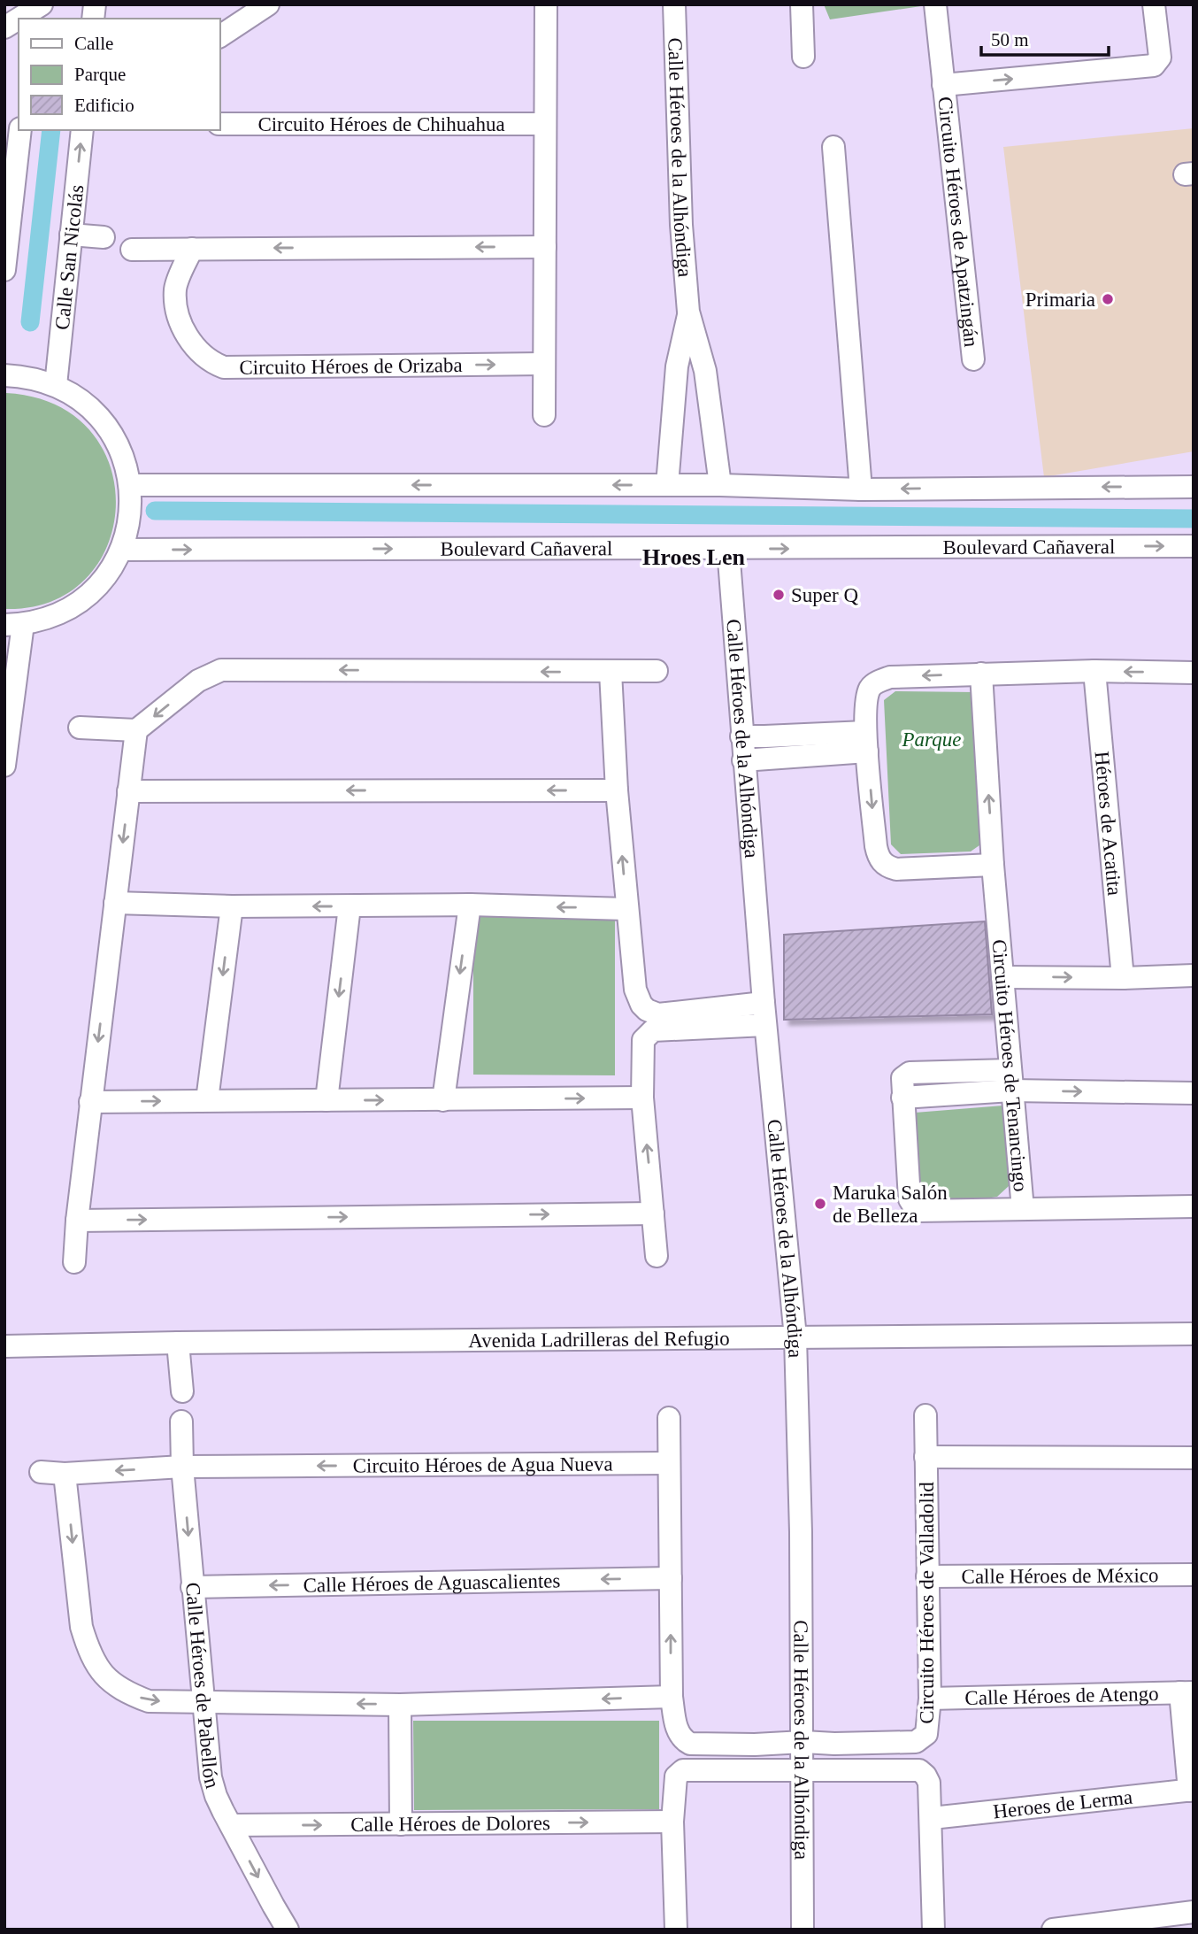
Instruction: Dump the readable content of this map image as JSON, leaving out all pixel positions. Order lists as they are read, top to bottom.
{
  "streets": {
    "street": [
      "Circuito Héroes de Chihuahua",
      "Calle Héroes de la Alhóndiga",
      "Circuito Héroes de Apatzingán",
      "Calle San Nicolás",
      "Circuito Héroes de Orizaba",
      "Boulevard Cañaveral",
      "Héroes de Acatita",
      "Circuito Héroes de Tenancingo",
      "Avenida Ladrilleras del Refugio",
      "Circuito Héroes de Agua Nueva",
      "Calle Héroes de México",
      "Calle Héroes de Aguascalientes",
      "Circuito Héroes de Valladolid",
      "Calle Héroes de Pabellón",
      "Calle Héroes de Atengo",
      "Heroes de Lerma",
      "Calle Héroes de Dolores"
    ]
  },
  "crossings": [
    ["Calle Héroes de la Alhóndiga", "Boulevard Cañaveral"],
    ["Calle Héroes de la Alhóndiga", "Avenida Ladrilleras del Refugio"],
    ["Calle Héroes de la Alhóndiga", "Circuito Héroes de Valladolid"],
    ["Circuito Héroes de Agua Nueva", "Calle Héroes de Pabellón"],
    ["Calle Héroes de México", "Circuito Héroes de Valladolid"],
    ["Calle Héroes de Aguascalientes", "Calle Héroes de Pabellón"],
    ["Circuito Héroes de Valladolid", "Calle Héroes de Atengo"],
    ["Calle Héroes de Pabellón", "Calle Héroes de Dolores"]
  ],
  "one_way": ["Circuito Héroes de Apatzingán", "Circuito Héroes de Agua Nueva"],
  "districts": ["Hroes Len"],
  "parks": ["Parque"],
  "places": ["Primaria", "Super Q", "Maruka Salón de Belleza"],
  "legend": ["Calle", "Parque", "Edificio"],
  "scale_bar": "50 m"
}
